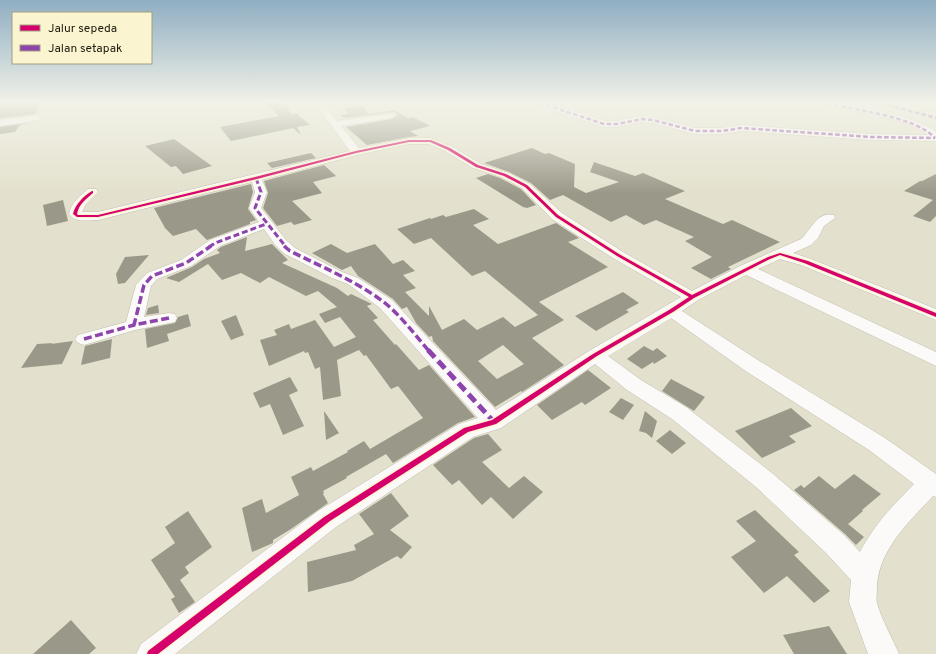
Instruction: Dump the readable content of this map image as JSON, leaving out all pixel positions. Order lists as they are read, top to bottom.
{
  "legend": ["Jalur sepeda", "Jalan setapak"]
}
